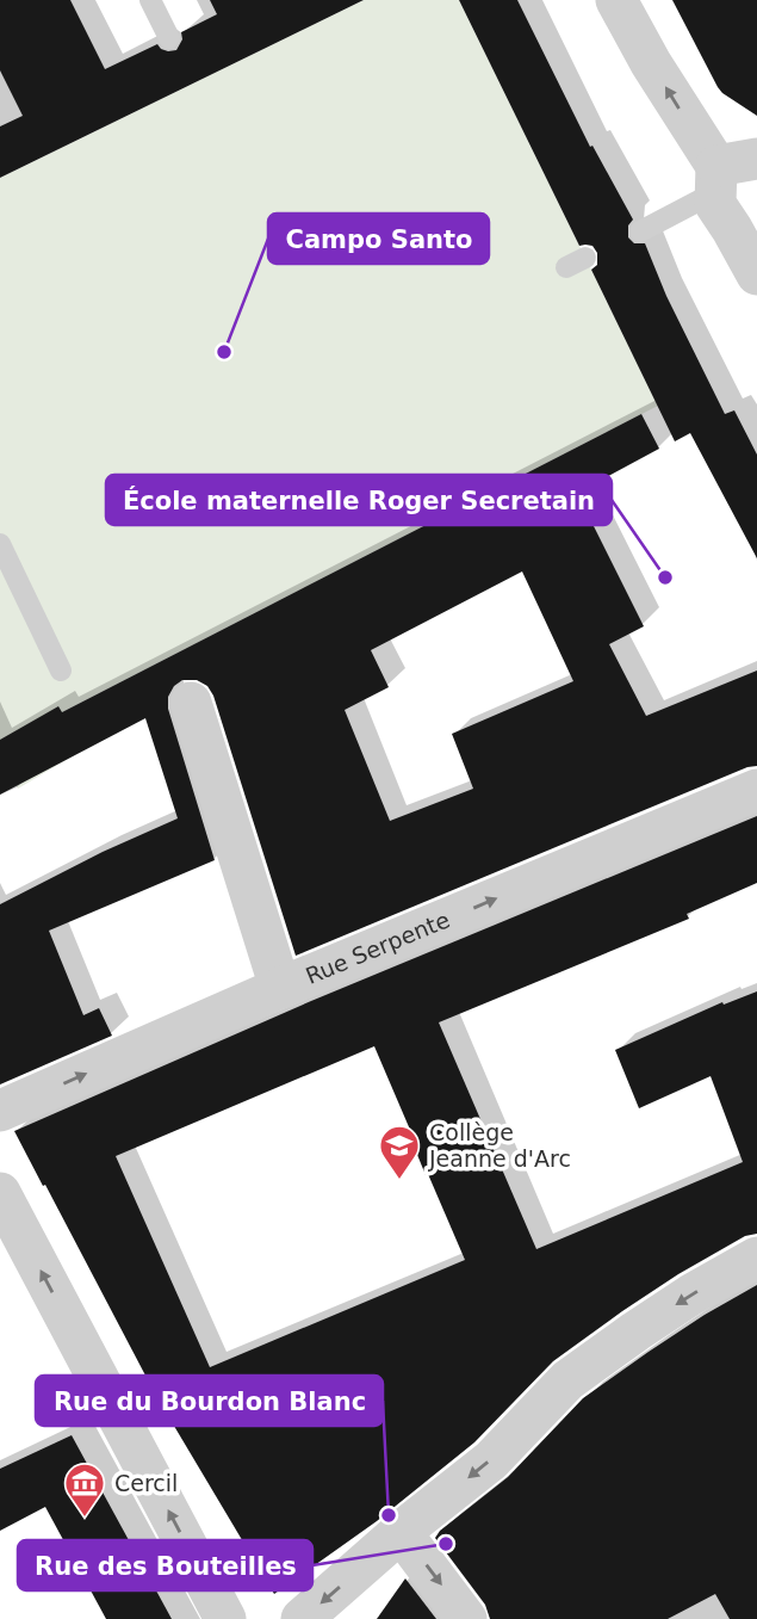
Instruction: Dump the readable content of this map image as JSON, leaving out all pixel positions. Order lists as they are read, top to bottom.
{
  "streets": {
    "street": ["Rue Serpente"]
  },
  "one_way": ["Rue Serpente"],
  "places": {
    "other": [
      "Campo Santo",
      "École maternelle Roger Secretain",
      "Rue du Bourdon Blanc",
      "Rue des Bouteilles"
    ],
    "school or university": ["Collège Jeanne d'Arc"],
    "museum": ["Cercil"]
  }
}
